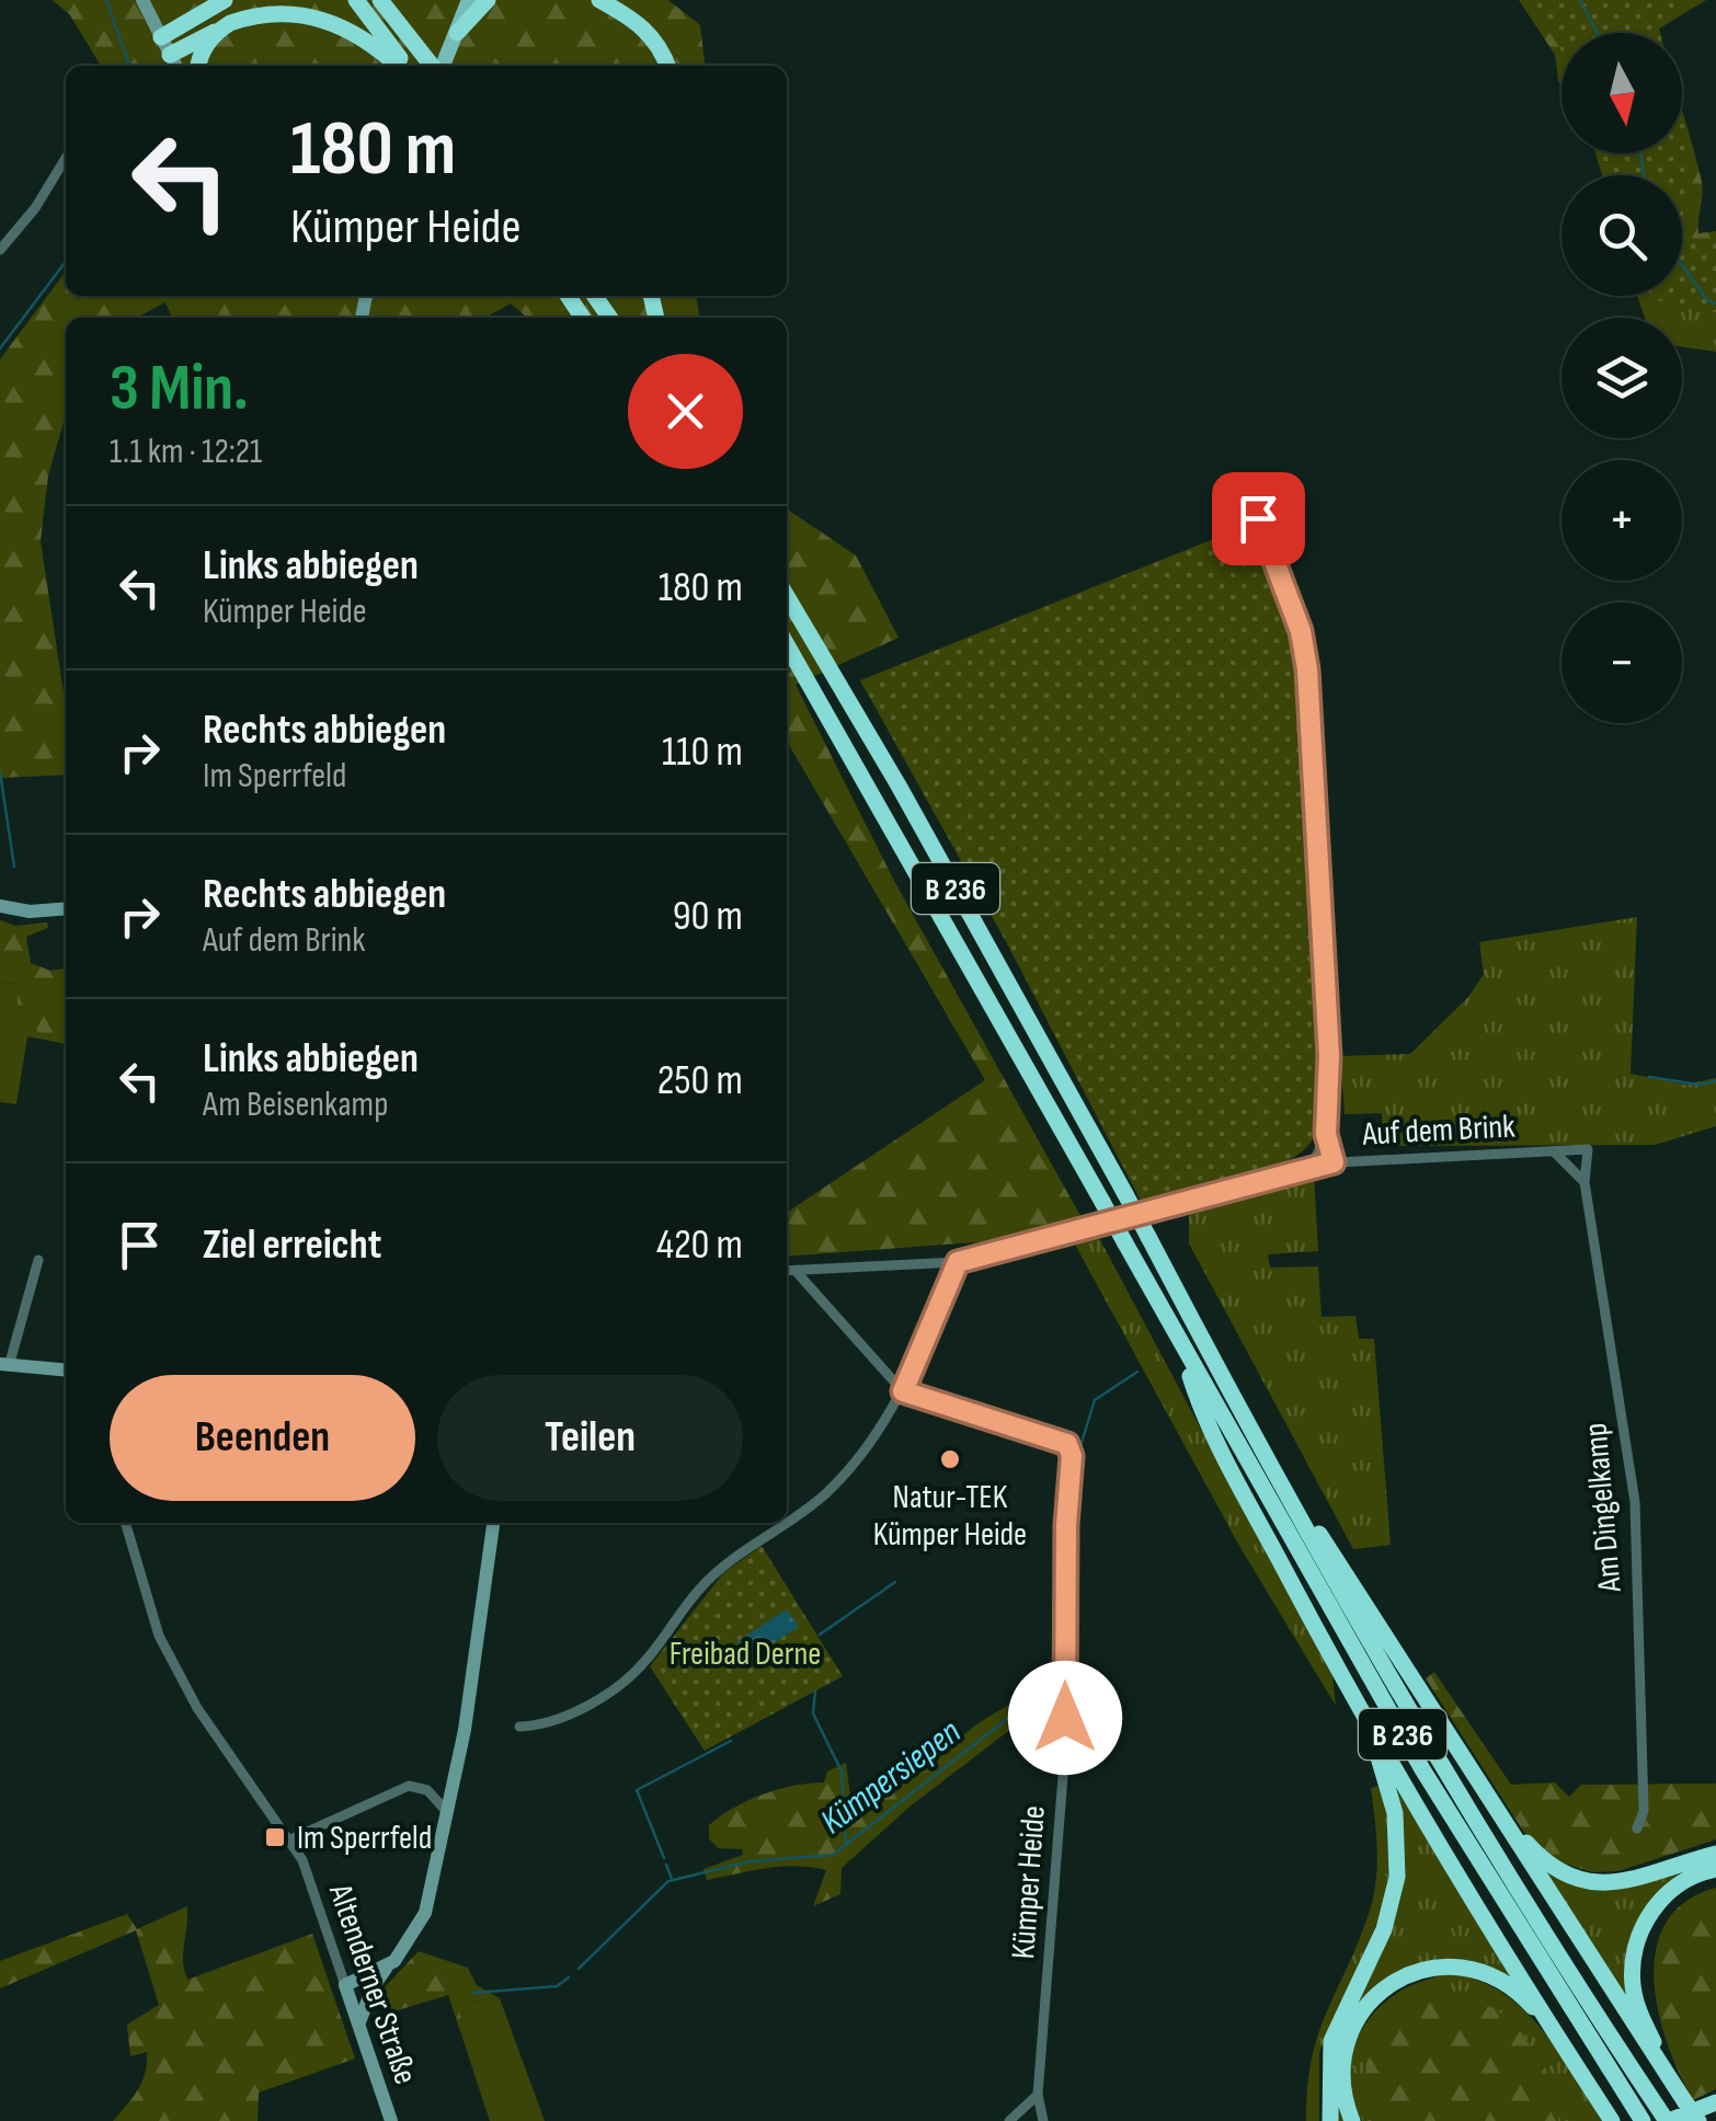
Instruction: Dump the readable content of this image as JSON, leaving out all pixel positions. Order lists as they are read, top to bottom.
{
  "streets": {
    "highway": ["B 236"],
    "main road": ["Altenderner Straße"],
    "street": ["Auf dem Brink", "Am Dingelkamp", "Kümper Heide"]
  },
  "crossings": [
    ["Auf dem Brink", "Am Dingelkamp"]
  ],
  "water": ["Kümpersiepen"],
  "parks": ["Freibad Derne"],
  "places": {
    "other": ["Natur-TEK Kümper Heide"],
    "transit": ["Im Sperrfeld"]
  },
  "north": "bottom",
  "page": {
    "map_buttons": ["+", "−"],
    "turn": ["180 m", "Kümper Heide"],
    "heading": ["3 Min.", "1.1 km · 12:21"],
    "list": [
      {
        "name": "Links abbiegen",
        "note": "Kümper Heide",
        "value": "180 m"
      },
      {
        "name": "Rechts abbiegen",
        "note": "Im Sperrfeld",
        "value": "110 m"
      },
      {
        "name": "Rechts abbiegen",
        "note": "Auf dem Brink",
        "value": "90 m"
      },
      {
        "name": "Links abbiegen",
        "note": "Am Beisenkamp",
        "value": "250 m"
      },
      {
        "name": "Ziel erreicht",
        "value": "420 m"
      }
    ],
    "buttons": ["Beenden", "Teilen"]
  }
}
